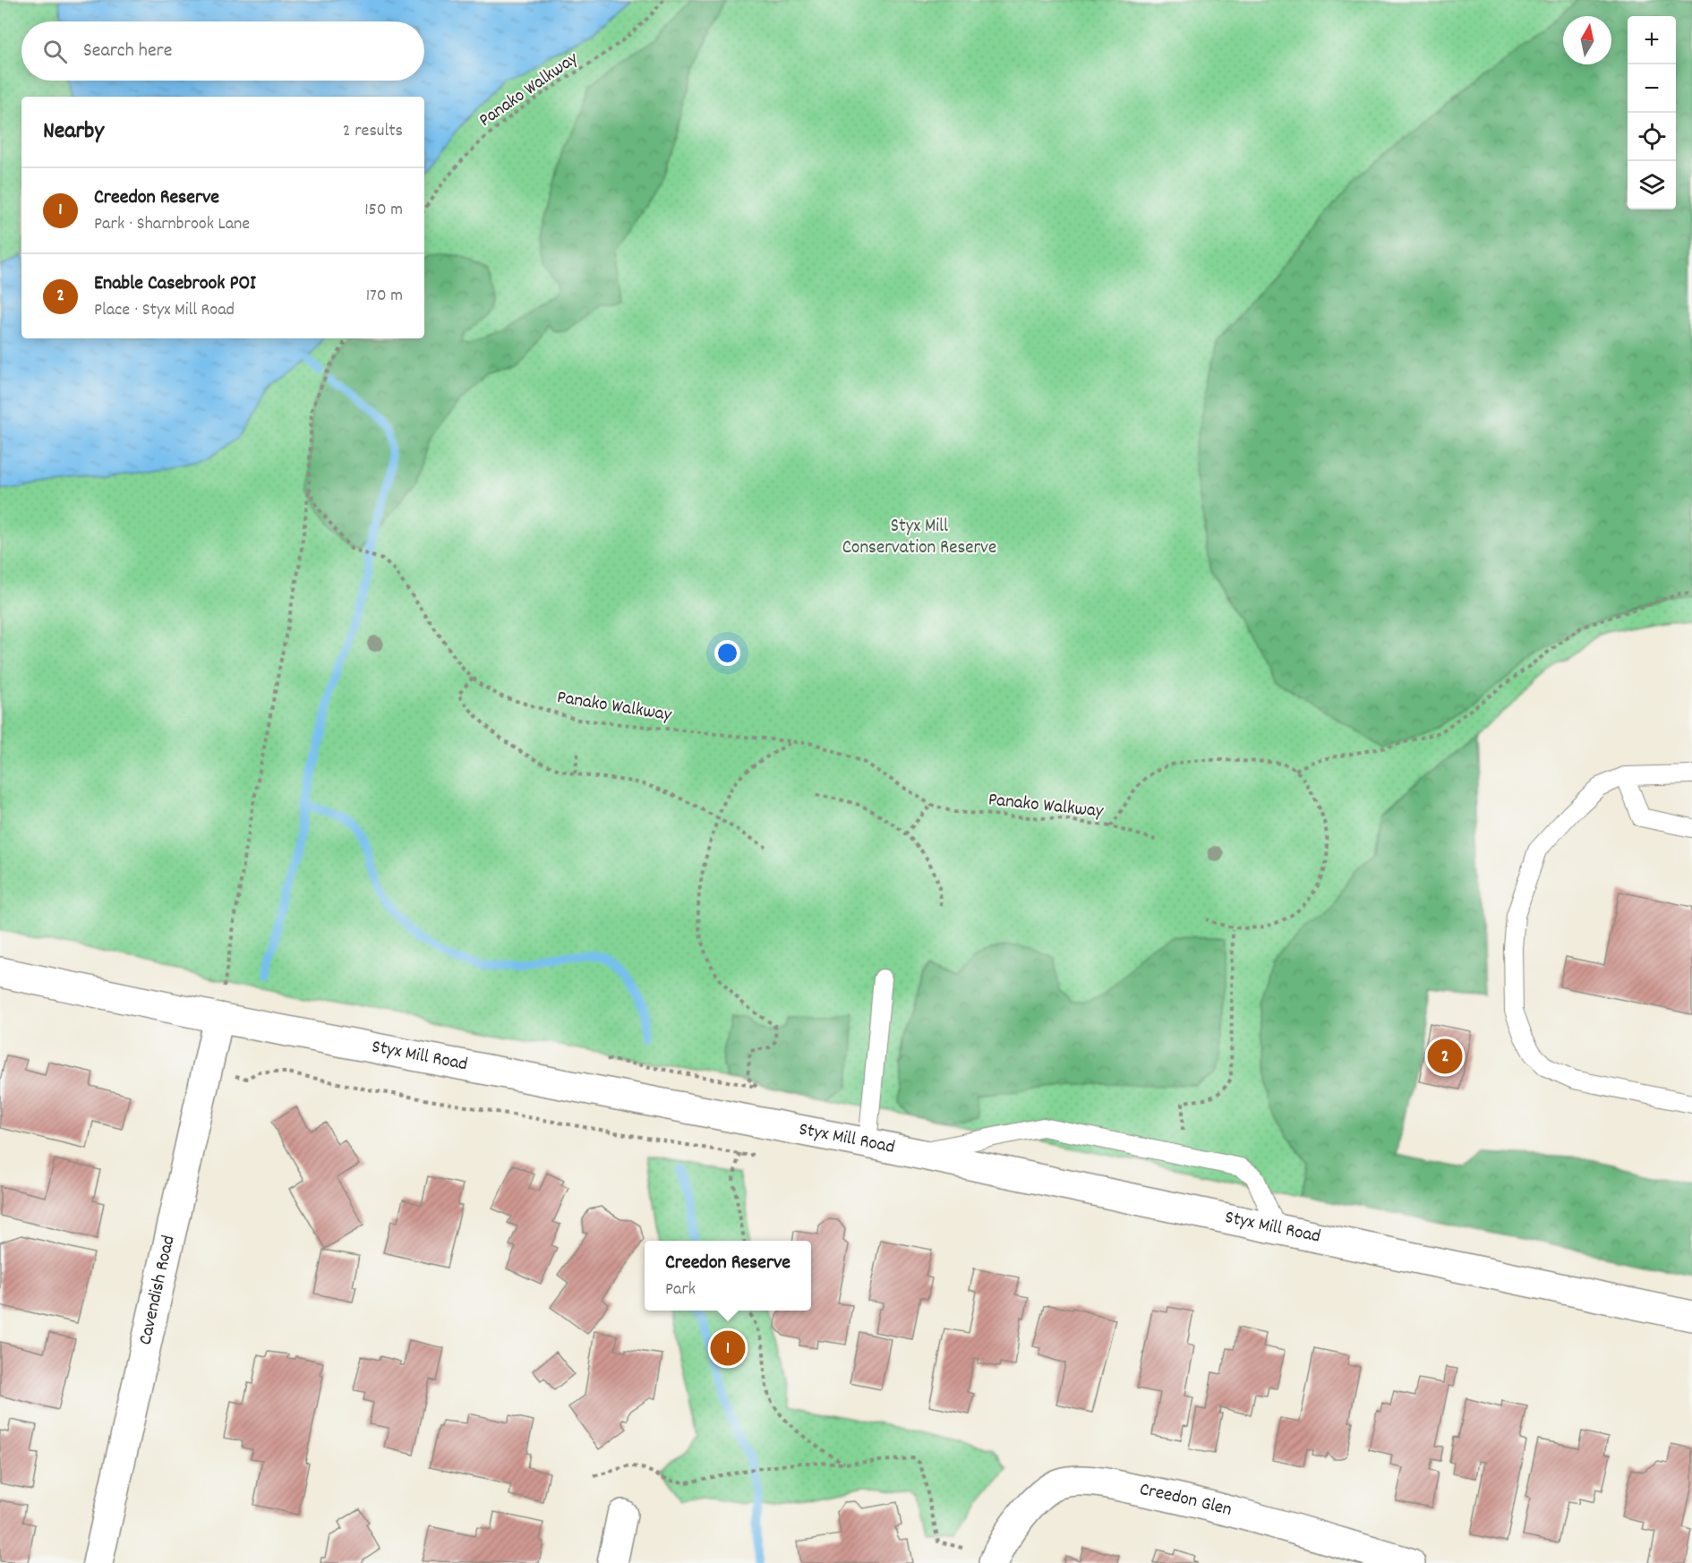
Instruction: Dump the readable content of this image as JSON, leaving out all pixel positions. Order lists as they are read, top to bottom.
{
  "streets": {
    "street": ["Styx Mill Road", "Cavendish Road", "Creedon Glen"],
    "path": ["Panako Walkway"]
  },
  "crossings": [
    ["Styx Mill Road", "Cavendish Road"]
  ],
  "parks": ["Styx Mill Conservation Reserve"],
  "north": "top",
  "page": {
    "map_buttons": ["+", "−"],
    "search": "Search here",
    "heading": ["Nearby", "2 results"],
    "list": [
      {
        "mark": "1",
        "name": "Creedon Reserve",
        "note": "Park · Sharnbrook Lane",
        "value": "150 m"
      },
      {
        "mark": "2",
        "name": "Enable Casebrook POI",
        "note": "Place · Styx Mill Road",
        "value": "170 m"
      }
    ],
    "pins": ["2", "1"],
    "popup": ["Creedon Reserve", "Park"]
  }
}
